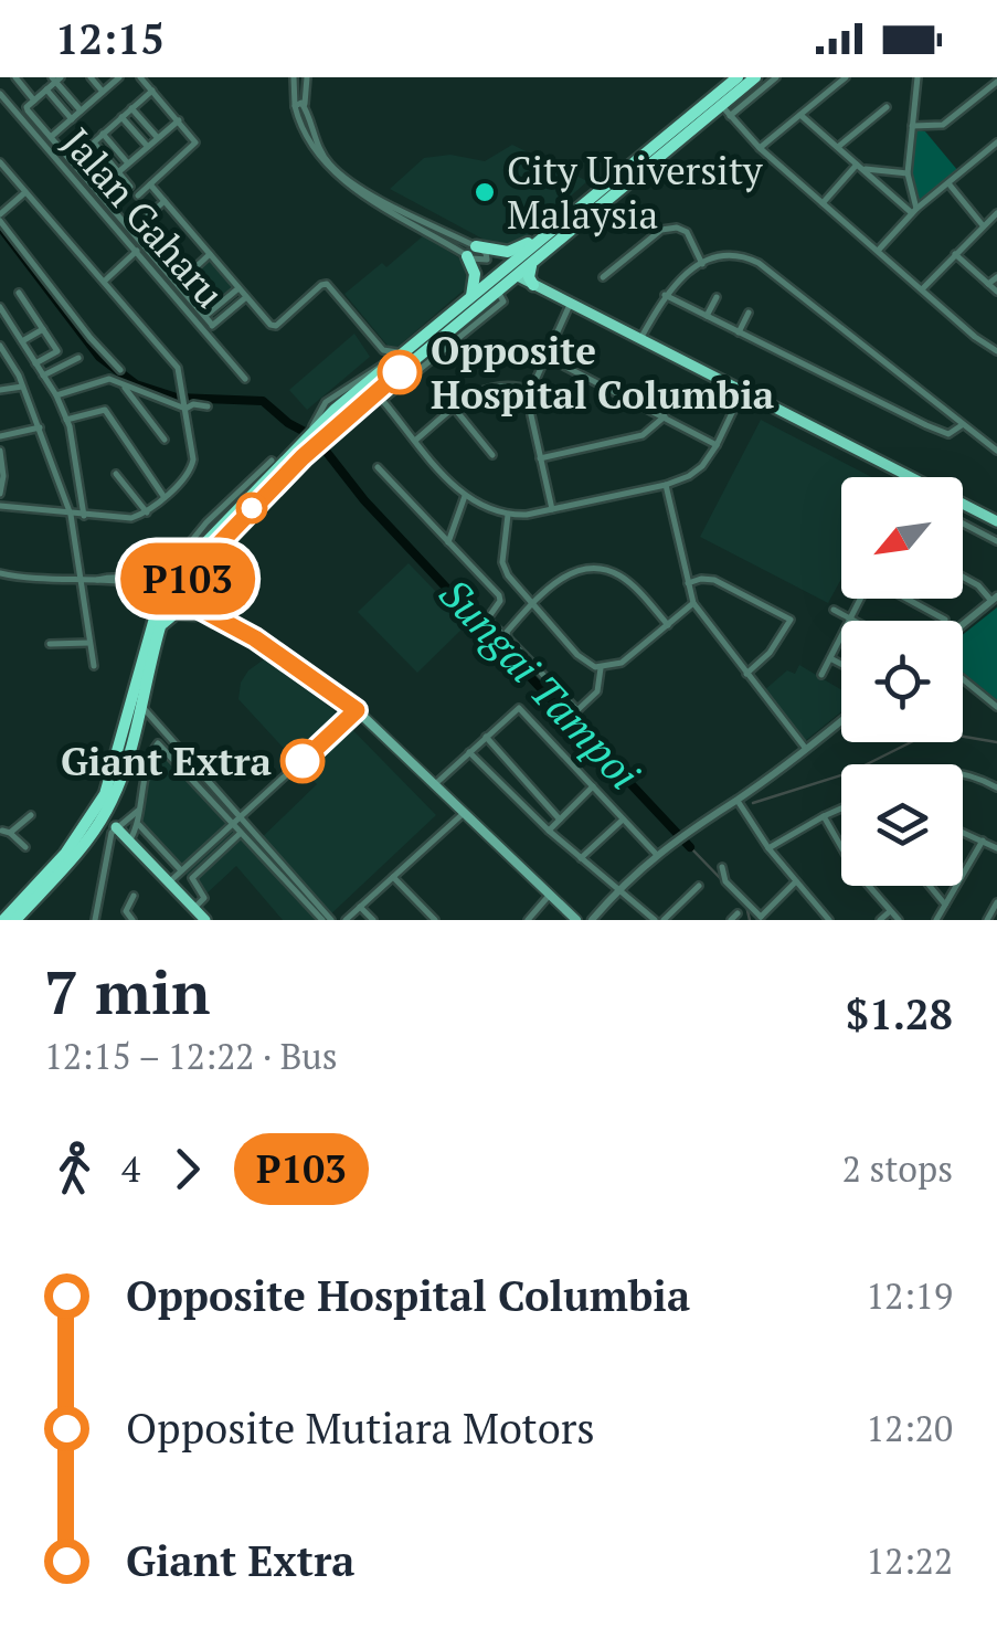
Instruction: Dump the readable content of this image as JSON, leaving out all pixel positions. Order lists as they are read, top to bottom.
{
  "streets": {
    "street": ["Jalan Gaharu"]
  },
  "water": ["Sungai Tampoi"],
  "places": ["City University Malaysia", "Opposite Hospital Columbia", "Giant Extra"],
  "lines": ["bus line P103"],
  "north": "bottom left",
  "page": {
    "status": "12:15",
    "on_map": "P103",
    "heading": ["7 min", "12:15 – 12:22 · Bus", "$1.28"],
    "legs": ["4", "P103", "2 stops"],
    "list": [
      {
        "name": "Opposite Hospital Columbia",
        "value": "12:19"
      },
      {
        "name": "Opposite Mutiara Motors",
        "value": "12:20"
      },
      {
        "name": "Giant Extra",
        "value": "12:22"
      }
    ]
  }
}
